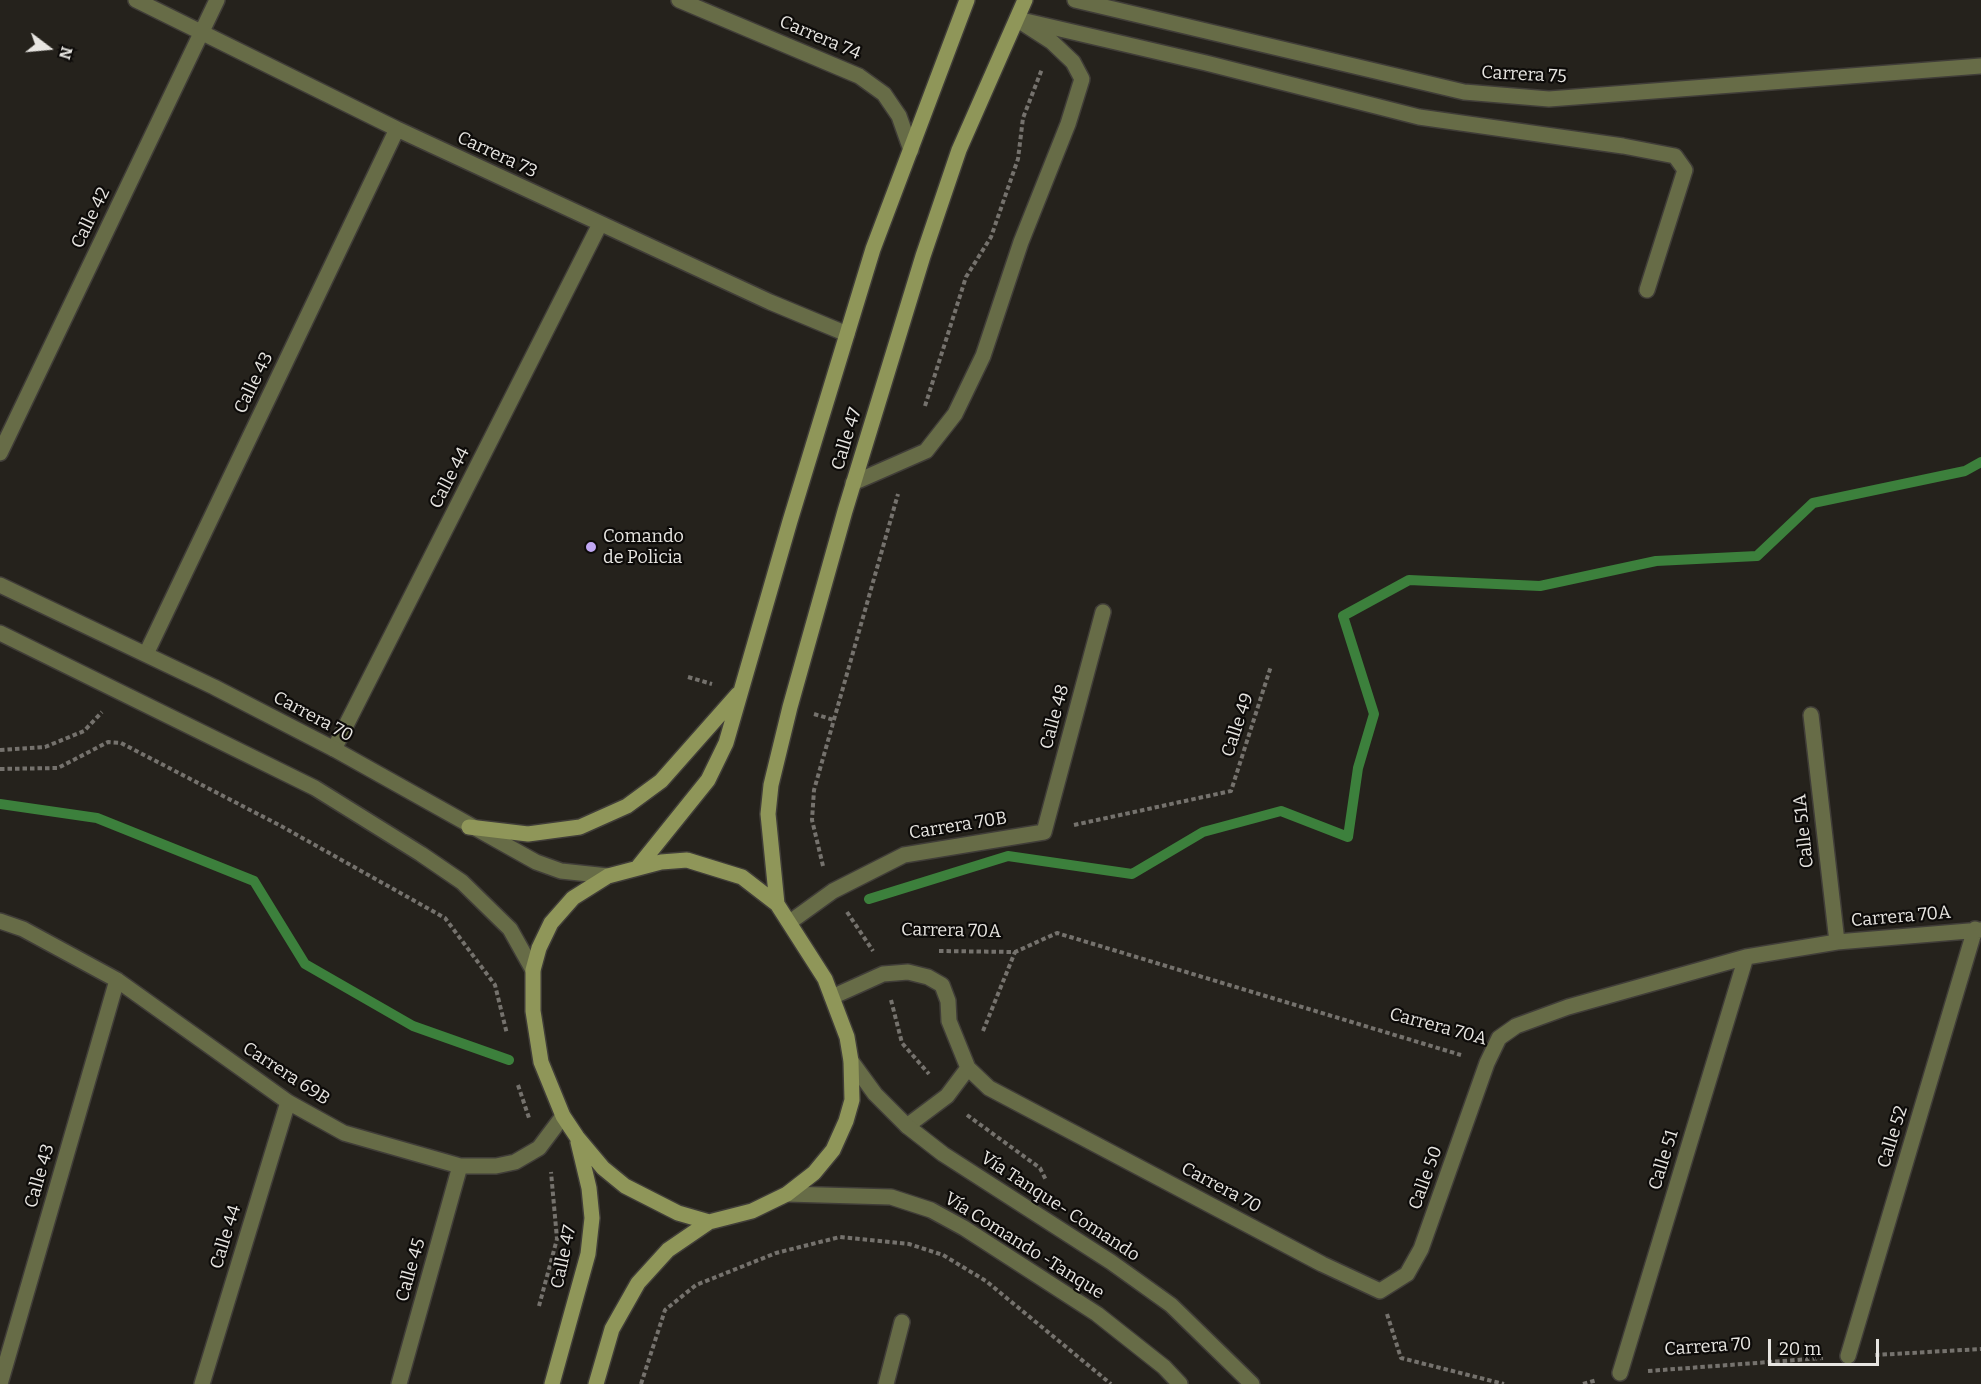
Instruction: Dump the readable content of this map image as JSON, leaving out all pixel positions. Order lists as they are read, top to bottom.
{
  "streets": {
    "main road": ["Calle 47"],
    "street": [
      "Carrera 74",
      "Carrera 75",
      "Carrera 73",
      "Calle 42",
      "Calle 43",
      "Calle 44",
      "Carrera 70",
      "Calle 48",
      "Carrera 70B",
      "Calle 51A",
      "Carrera 70A",
      "Carrera 69B",
      "Calle 52",
      "Calle 51",
      "Calle 50",
      "Vía Tanque- Comando",
      "Vía Comando -Tanque",
      "Calle 45"
    ],
    "path": ["Calle 49"]
  },
  "crossings": [
    ["Carrera 74", "Calle 47"],
    ["Carrera 73", "Calle 42"],
    ["Carrera 73", "Calle 43"],
    ["Carrera 73", "Calle 47"],
    ["Carrera 73", "Calle 44"],
    ["Calle 43", "Carrera 70"],
    ["Calle 43", "Carrera 69B"],
    ["Calle 44", "Carrera 70"],
    ["Calle 44", "Carrera 69B"],
    ["Carrera 70", "Calle 52"],
    ["Carrera 70", "Calle 51"],
    ["Carrera 70", "Calle 50"],
    ["Calle 48", "Calle 49"],
    ["Calle 48", "Carrera 70B"],
    ["Calle 49", "Carrera 70B"],
    ["Calle 51A", "Carrera 70A"],
    ["Carrera 70A", "Calle 52"],
    ["Carrera 70A", "Calle 51"],
    ["Carrera 70A", "Calle 50"],
    ["Carrera 69B", "Calle 45"]
  ],
  "places": ["Comando de Policia"],
  "scale_bar": "20 m",
  "north": "right"
}
